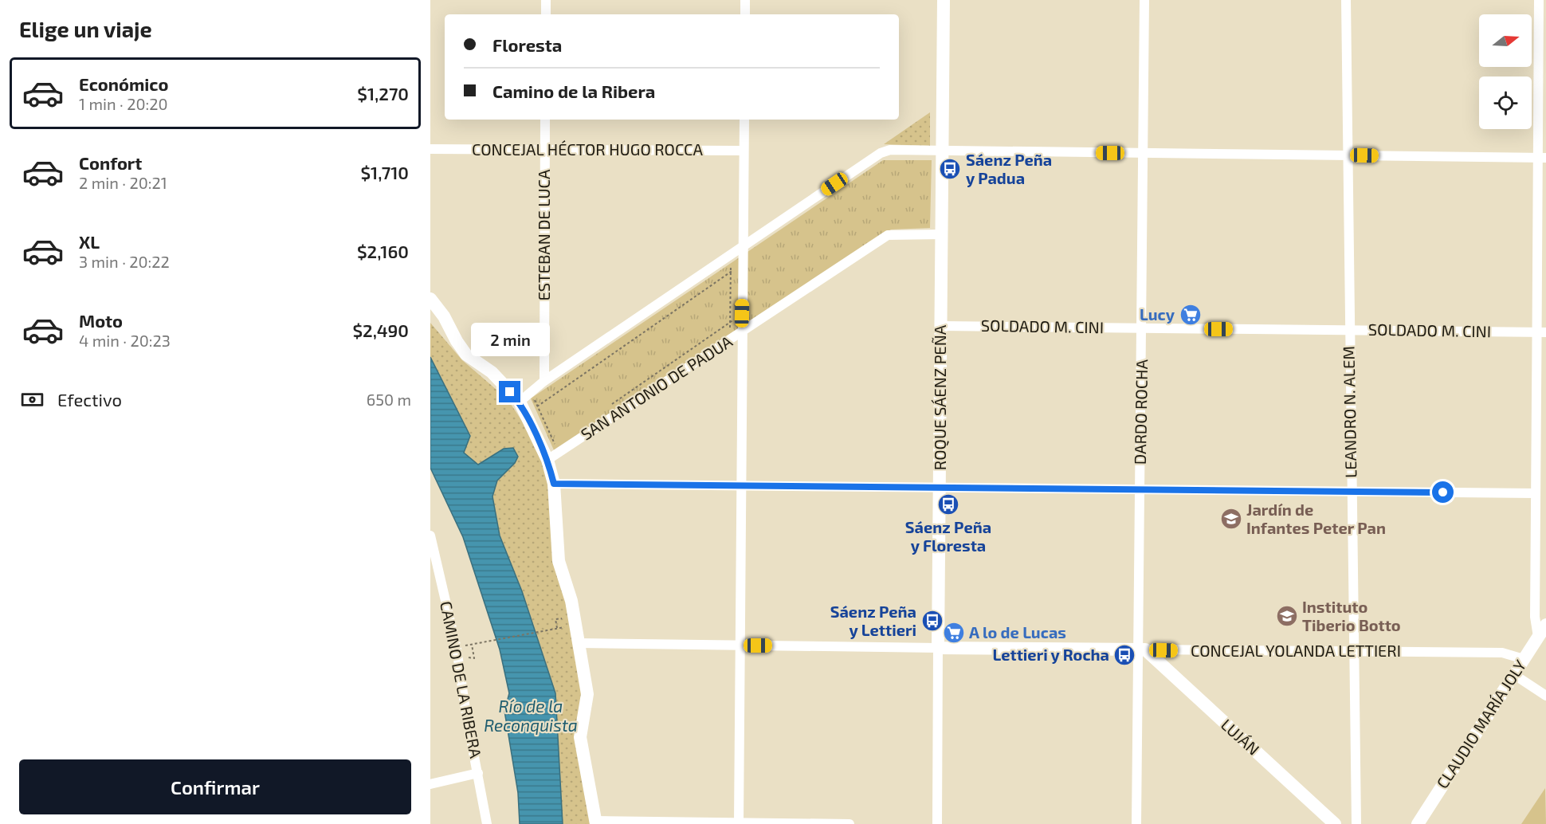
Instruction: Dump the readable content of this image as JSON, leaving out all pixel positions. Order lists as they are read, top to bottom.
{
  "streets": {
    "street": [
      "CONCEJAL HÉCTOR HUGO ROCCA",
      "ESTEBAN DE LUCA",
      "SOLDADO M. CINI",
      "SAN ANTONIO DE PADUA",
      "ROQUE SÁENZ PEÑA",
      "DARDO ROCHA",
      "LEANDRO N. ALEM",
      "CONCEJAL YOLANDA LETTIERI",
      "CAMINO DE LA RIBERA",
      "CLAUDIO MARÍA JOLY",
      "LUJÁN"
    ]
  },
  "crossings": [
    ["CONCEJAL HÉCTOR HUGO ROCCA", "ESTEBAN DE LUCA"],
    ["SOLDADO M. CINI", "ROQUE SÁENZ PEÑA"],
    ["SOLDADO M. CINI", "DARDO ROCHA"],
    ["SOLDADO M. CINI", "LEANDRO N. ALEM"],
    ["SAN ANTONIO DE PADUA", "ROQUE SÁENZ PEÑA"],
    ["ROQUE SÁENZ PEÑA", "CONCEJAL YOLANDA LETTIERI"],
    ["DARDO ROCHA", "CONCEJAL YOLANDA LETTIERI"],
    ["DARDO ROCHA", "LUJÁN"],
    ["LEANDRO N. ALEM", "CONCEJAL YOLANDA LETTIERI"],
    ["CONCEJAL YOLANDA LETTIERI", "CLAUDIO MARÍA JOLY"],
    ["CONCEJAL YOLANDA LETTIERI", "LUJÁN"]
  ],
  "water": ["Río de la Reconquista"],
  "places": {
    "bus stop": [
      "Sáenz Peña y Padua",
      "Sáenz Peña y Floresta",
      "Sáenz Peña y Lettieri",
      "Lettieri y Rocha"
    ],
    "supermarket": ["Lucy", "A lo de Lucas"],
    "school or university": ["Jardín de Infantes Peter Pan", "Instituto Tiberio Botto"]
  },
  "north": "right",
  "page": {
    "heading": "Elige un viaje",
    "banner": ["Floresta", "Camino de la Ribera"],
    "list": [
      {
        "name": "Económico",
        "note": "1 min · 20:20",
        "value": "$1,270"
      },
      {
        "name": "Confort",
        "note": "2 min · 20:21",
        "value": "$1,710"
      },
      {
        "name": "XL",
        "note": "3 min · 20:22",
        "value": "$2,160"
      },
      {
        "name": "Moto",
        "note": "4 min · 20:23",
        "value": "$2,490"
      }
    ],
    "bubble": "2 min",
    "pay": ["Efectivo", "650 m"],
    "buttons": "Confirmar"
  }
}
